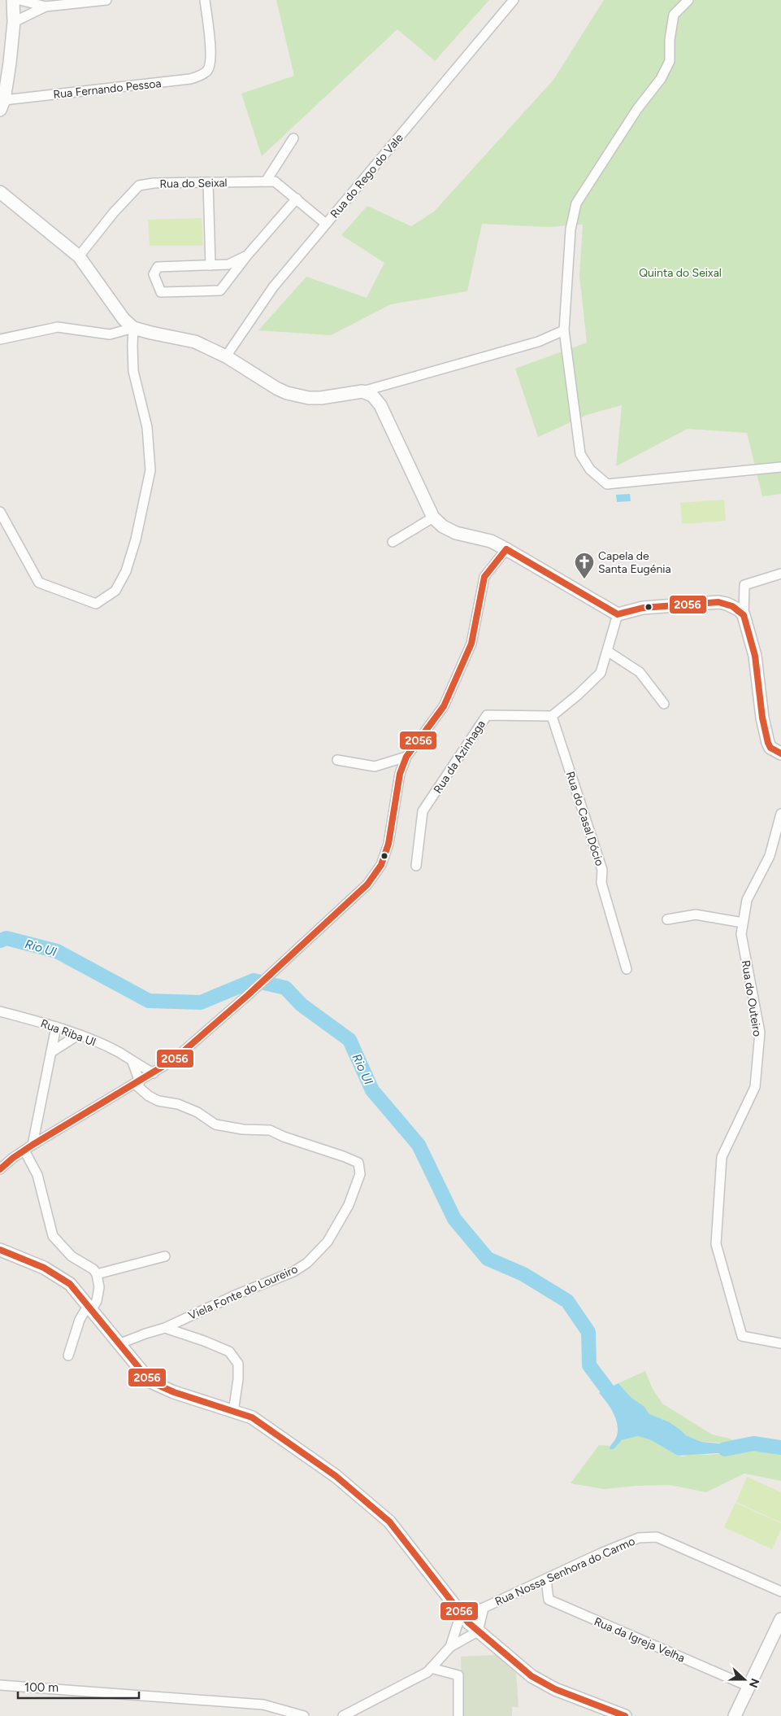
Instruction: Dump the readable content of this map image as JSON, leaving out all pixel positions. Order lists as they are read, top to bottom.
{
  "streets": {
    "street": [
      "Rua Fernando Pessoa",
      "Rua do Rego do Vale",
      "Rua do Seixal",
      "Rua da Azinhaga",
      "Rua do Casal Dócio",
      "Rua do Outeiro",
      "Rua Riba Ul",
      "Viela Fonte do Loureiro",
      "Rua Nossa Senhora do Carmo",
      "Rua da Igreja Velha"
    ]
  },
  "crossings": [
    ["Rua do Rego do Vale", "Rua do Seixal"],
    ["Rua da Azinhaga", "Rua do Casal Dócio"],
    ["Rua Nossa Senhora do Carmo", "Rua da Igreja Velha"]
  ],
  "water": ["Rio Ul"],
  "parks": ["Quinta do Seixal"],
  "places": {
    "church": ["Capela de Santa Eugénia"]
  },
  "lines": ["transit line 2056"],
  "scale_bar": "100 m",
  "north": "right"
}
